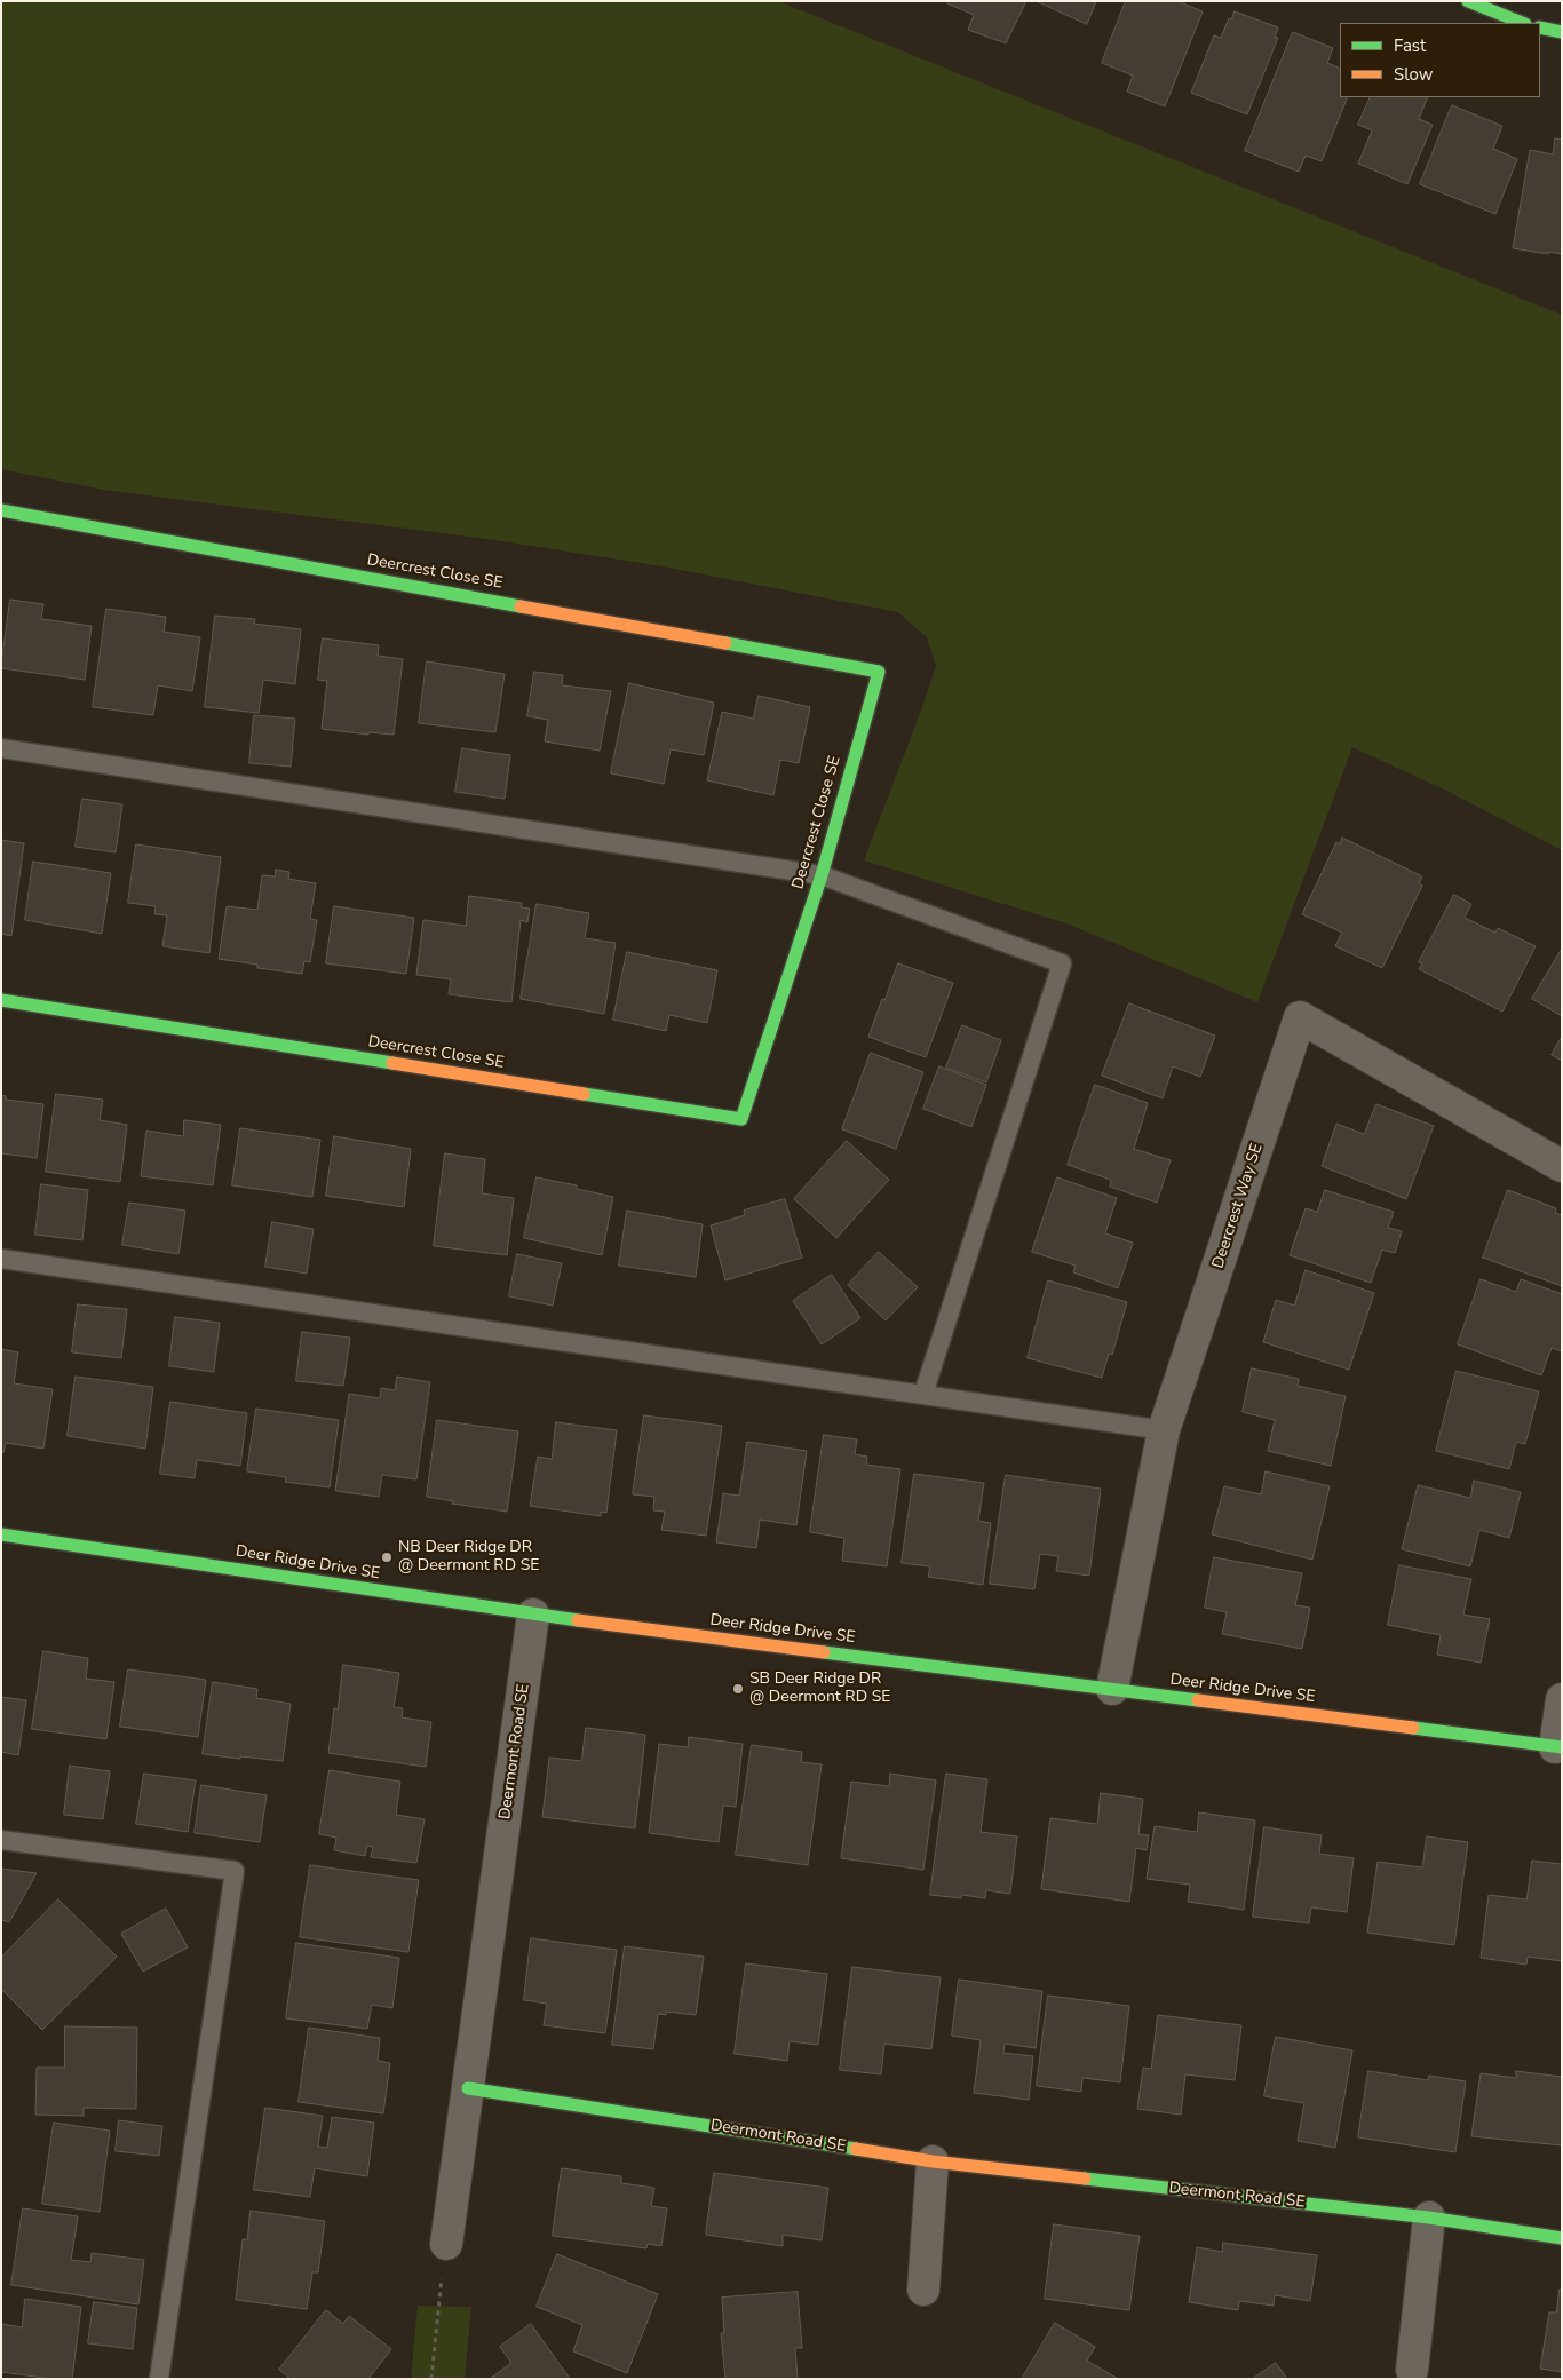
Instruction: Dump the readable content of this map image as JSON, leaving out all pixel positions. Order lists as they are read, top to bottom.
{
  "streets": {
    "street": [
      "Deercrest Close SE",
      "Deercrest Way SE",
      "Deer Ridge Drive SE",
      "Deermont Road SE"
    ]
  },
  "crossings": [
    ["Deercrest Way SE", "Deer Ridge Drive SE"],
    ["Deer Ridge Drive SE", "Deermont Road SE"]
  ],
  "places": ["NB Deer Ridge DR @ Deermont RD SE", "SB Deer Ridge DR @ Deermont RD SE"],
  "legend": ["Fast", "Slow"]
}
